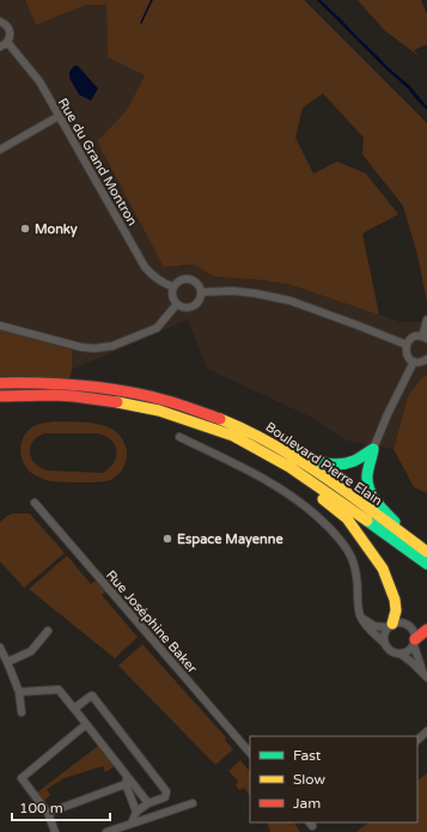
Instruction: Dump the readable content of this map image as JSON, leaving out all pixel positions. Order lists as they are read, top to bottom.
{
  "streets": {
    "main road": ["Boulevard Pierre Elain"],
    "street": ["Rue du Grand Montron", "Rue Joséphine Baker"]
  },
  "places": ["Monky", "Espace Mayenne"],
  "legend": ["Fast", "Slow", "Jam"],
  "scale_bar": "100 m"
}
